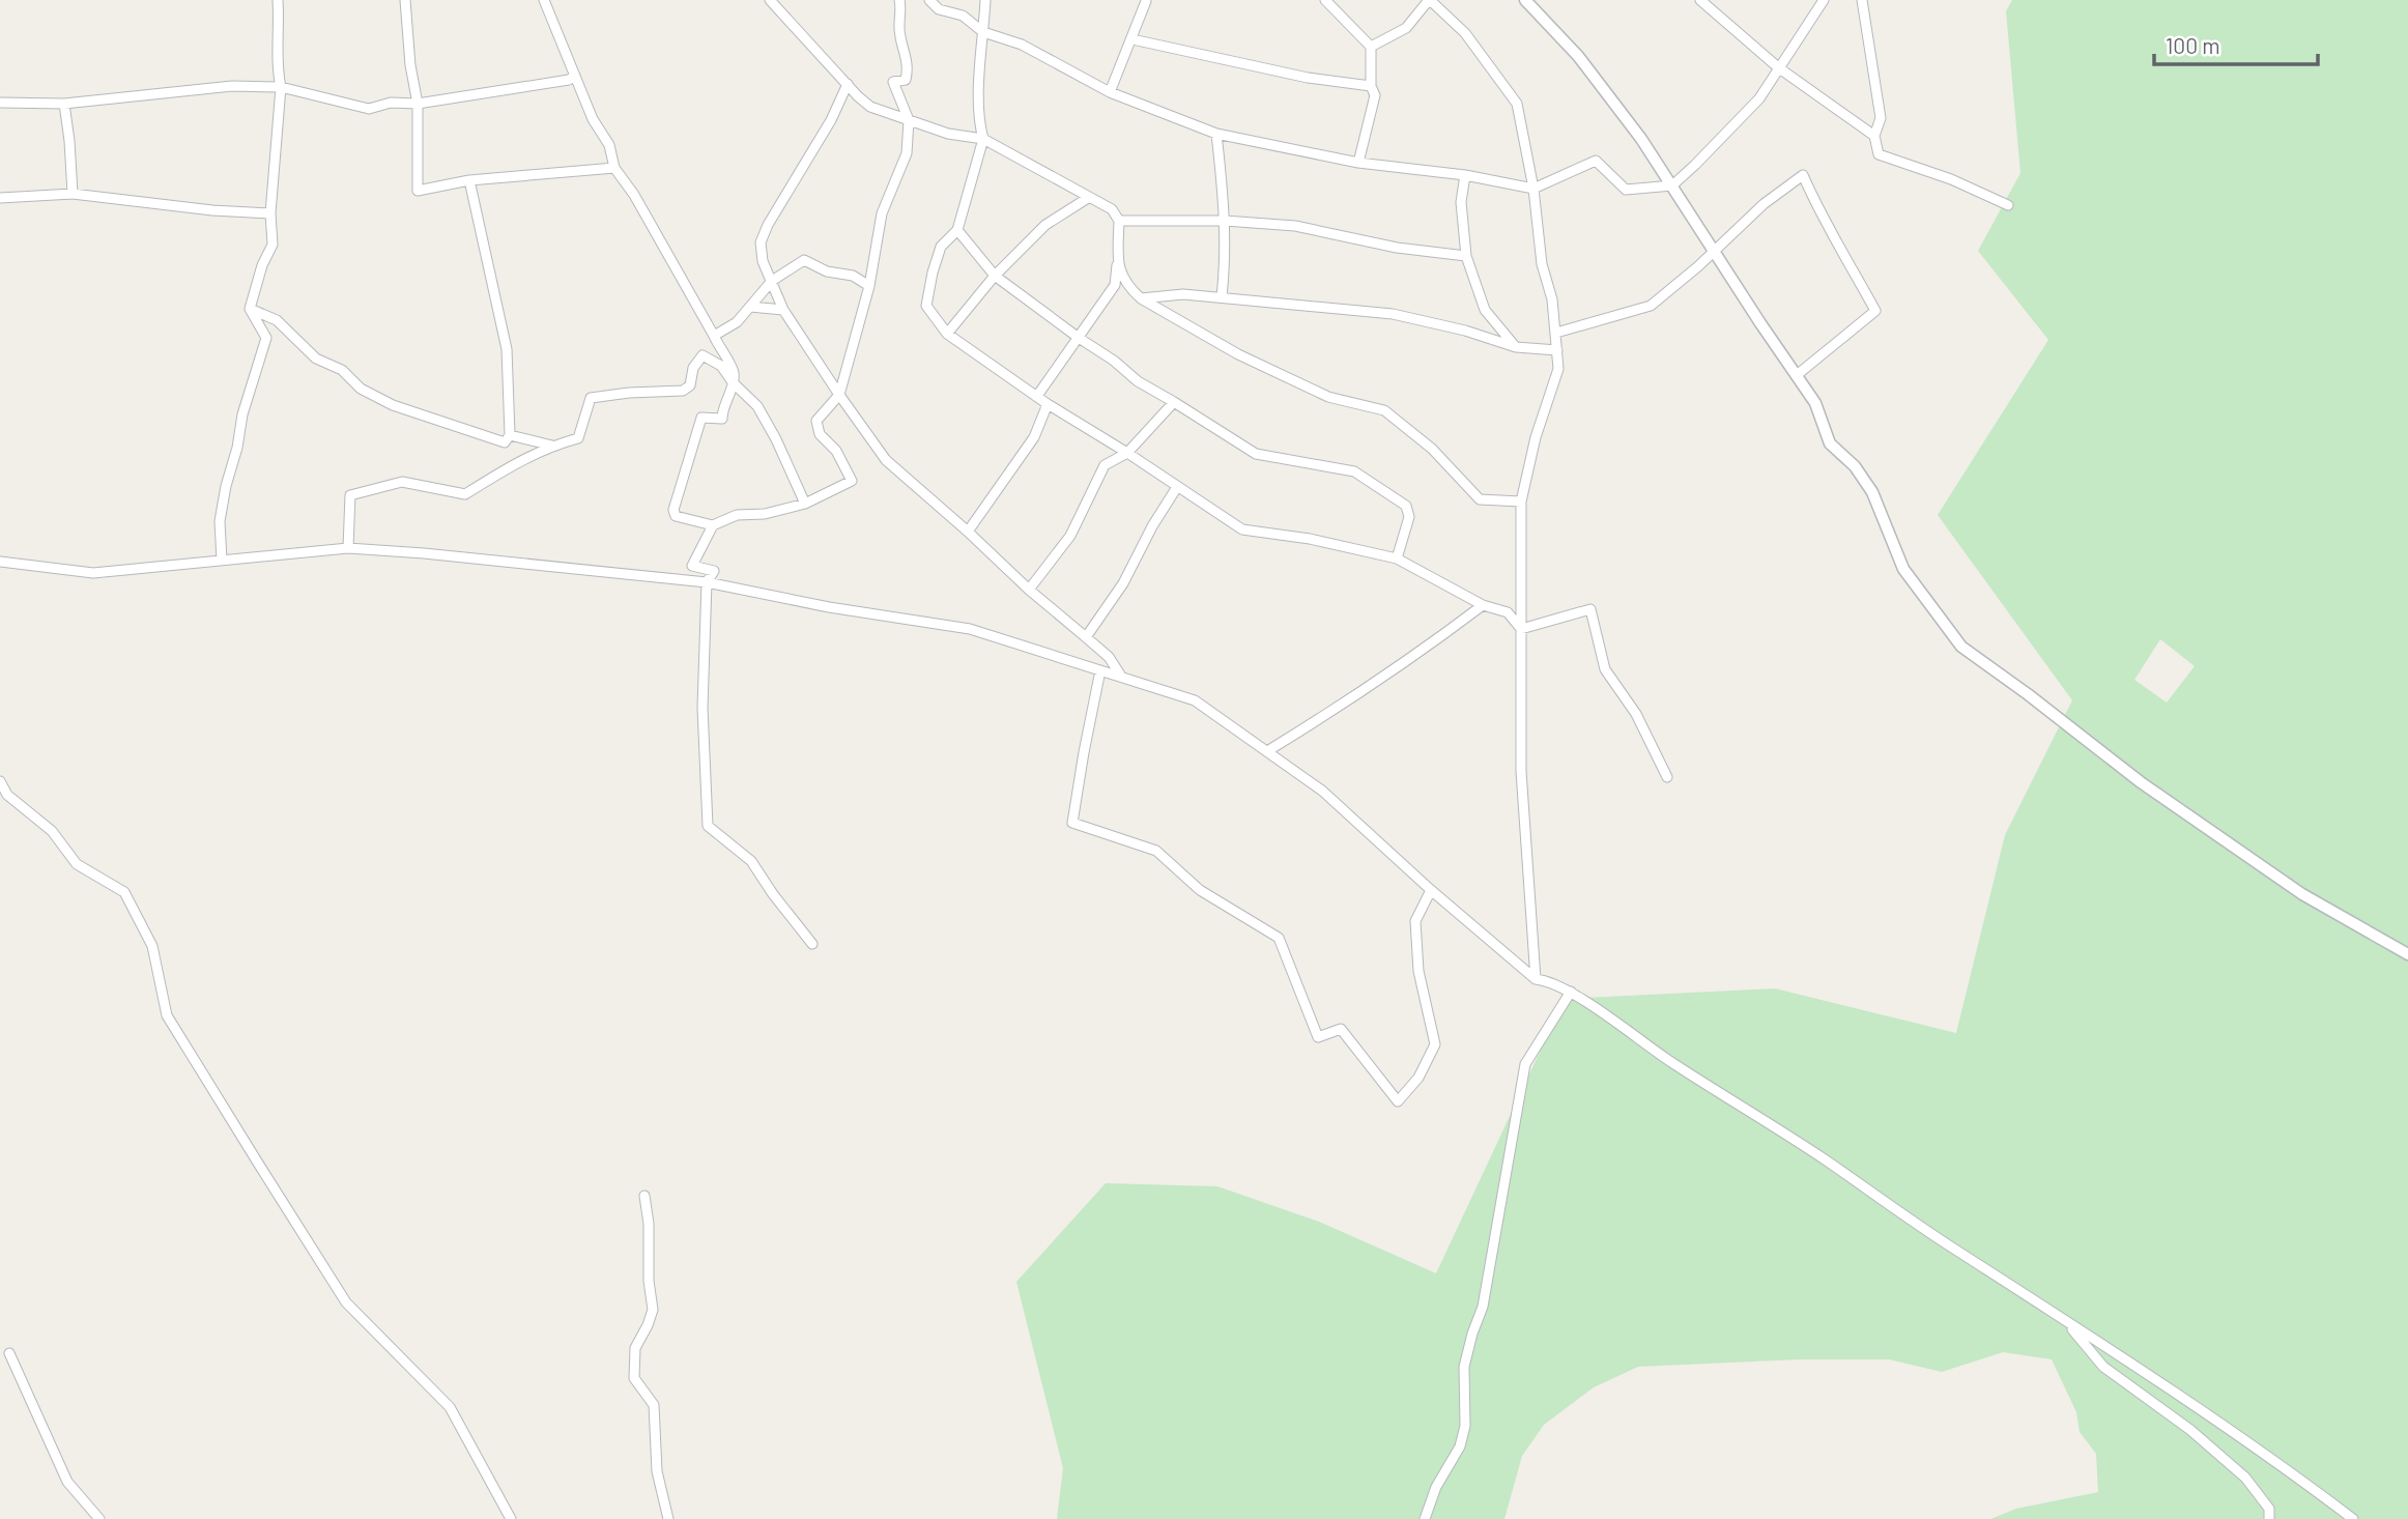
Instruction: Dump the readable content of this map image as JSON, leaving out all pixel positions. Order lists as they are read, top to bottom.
{
  "scale_bar": "100 m"
}
